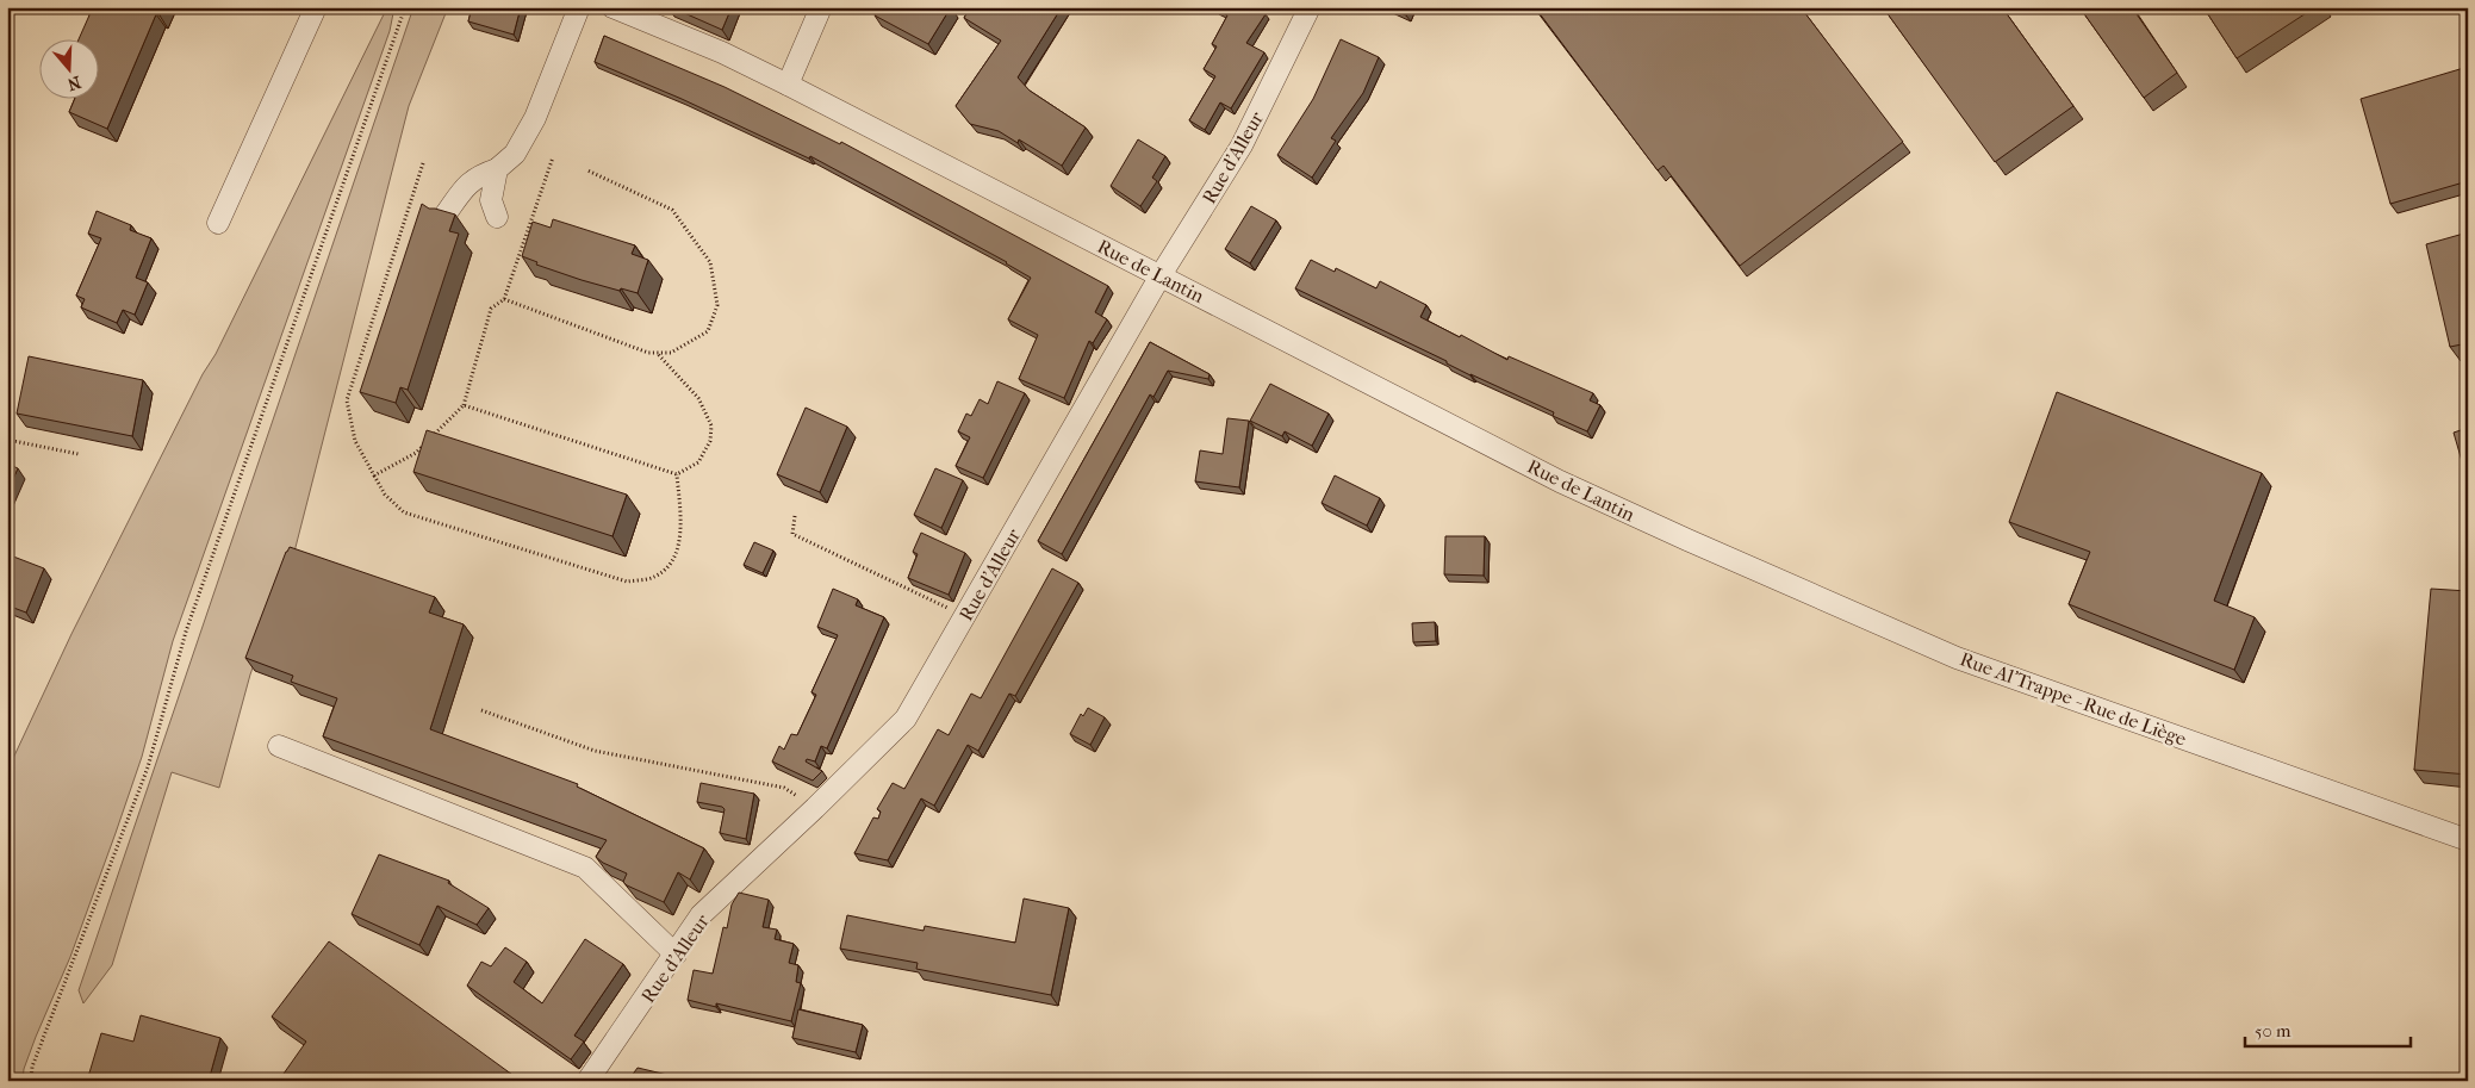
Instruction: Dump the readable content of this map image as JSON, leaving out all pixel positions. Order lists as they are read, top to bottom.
{
  "streets": {
    "street": ["Rue d'Alleur", "Rue de Lantin", "Rue Al'Trappe - Rue de Liège"]
  },
  "crossings": [
    ["Rue d'Alleur", "Rue de Lantin"],
    ["Rue de Lantin", "Rue Al'Trappe - Rue de Liège"]
  ],
  "scale_bar": "50 m",
  "north": "bottom"
}
